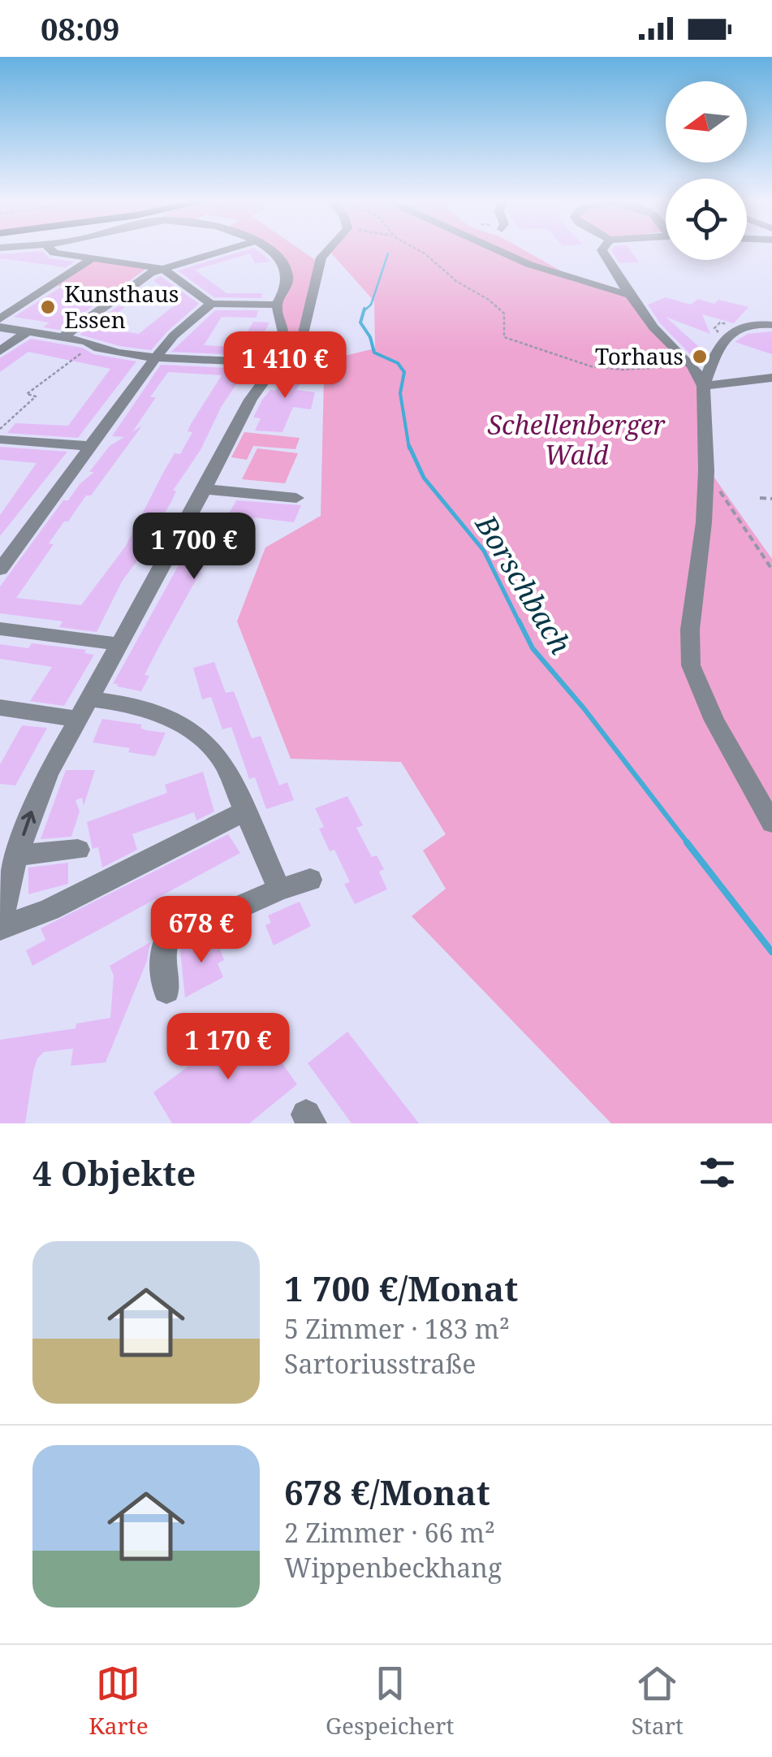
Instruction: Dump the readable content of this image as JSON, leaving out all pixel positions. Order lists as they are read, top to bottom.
{
  "water": ["Borschbach"],
  "parks": ["Schellenberger Wald"],
  "places": ["Kunsthaus Essen", "Torhaus"],
  "north": "left",
  "page": {
    "status": "08:09",
    "price": [
      "1 410 €",
      "1 700 €",
      "678 €",
      "1 170 €"
    ],
    "heading": "4 Objekte",
    "list": [
      {
        "name": "1 700 €/Monat",
        "note": "5 Zimmer · 183 m² · Sartoriusstraße"
      },
      {
        "name": "678 €/Monat",
        "note": "2 Zimmer · 66 m² · Wippenbeckhang"
      }
    ],
    "tabs": ["Karte", "Gespeichert", "Start"]
  }
}
